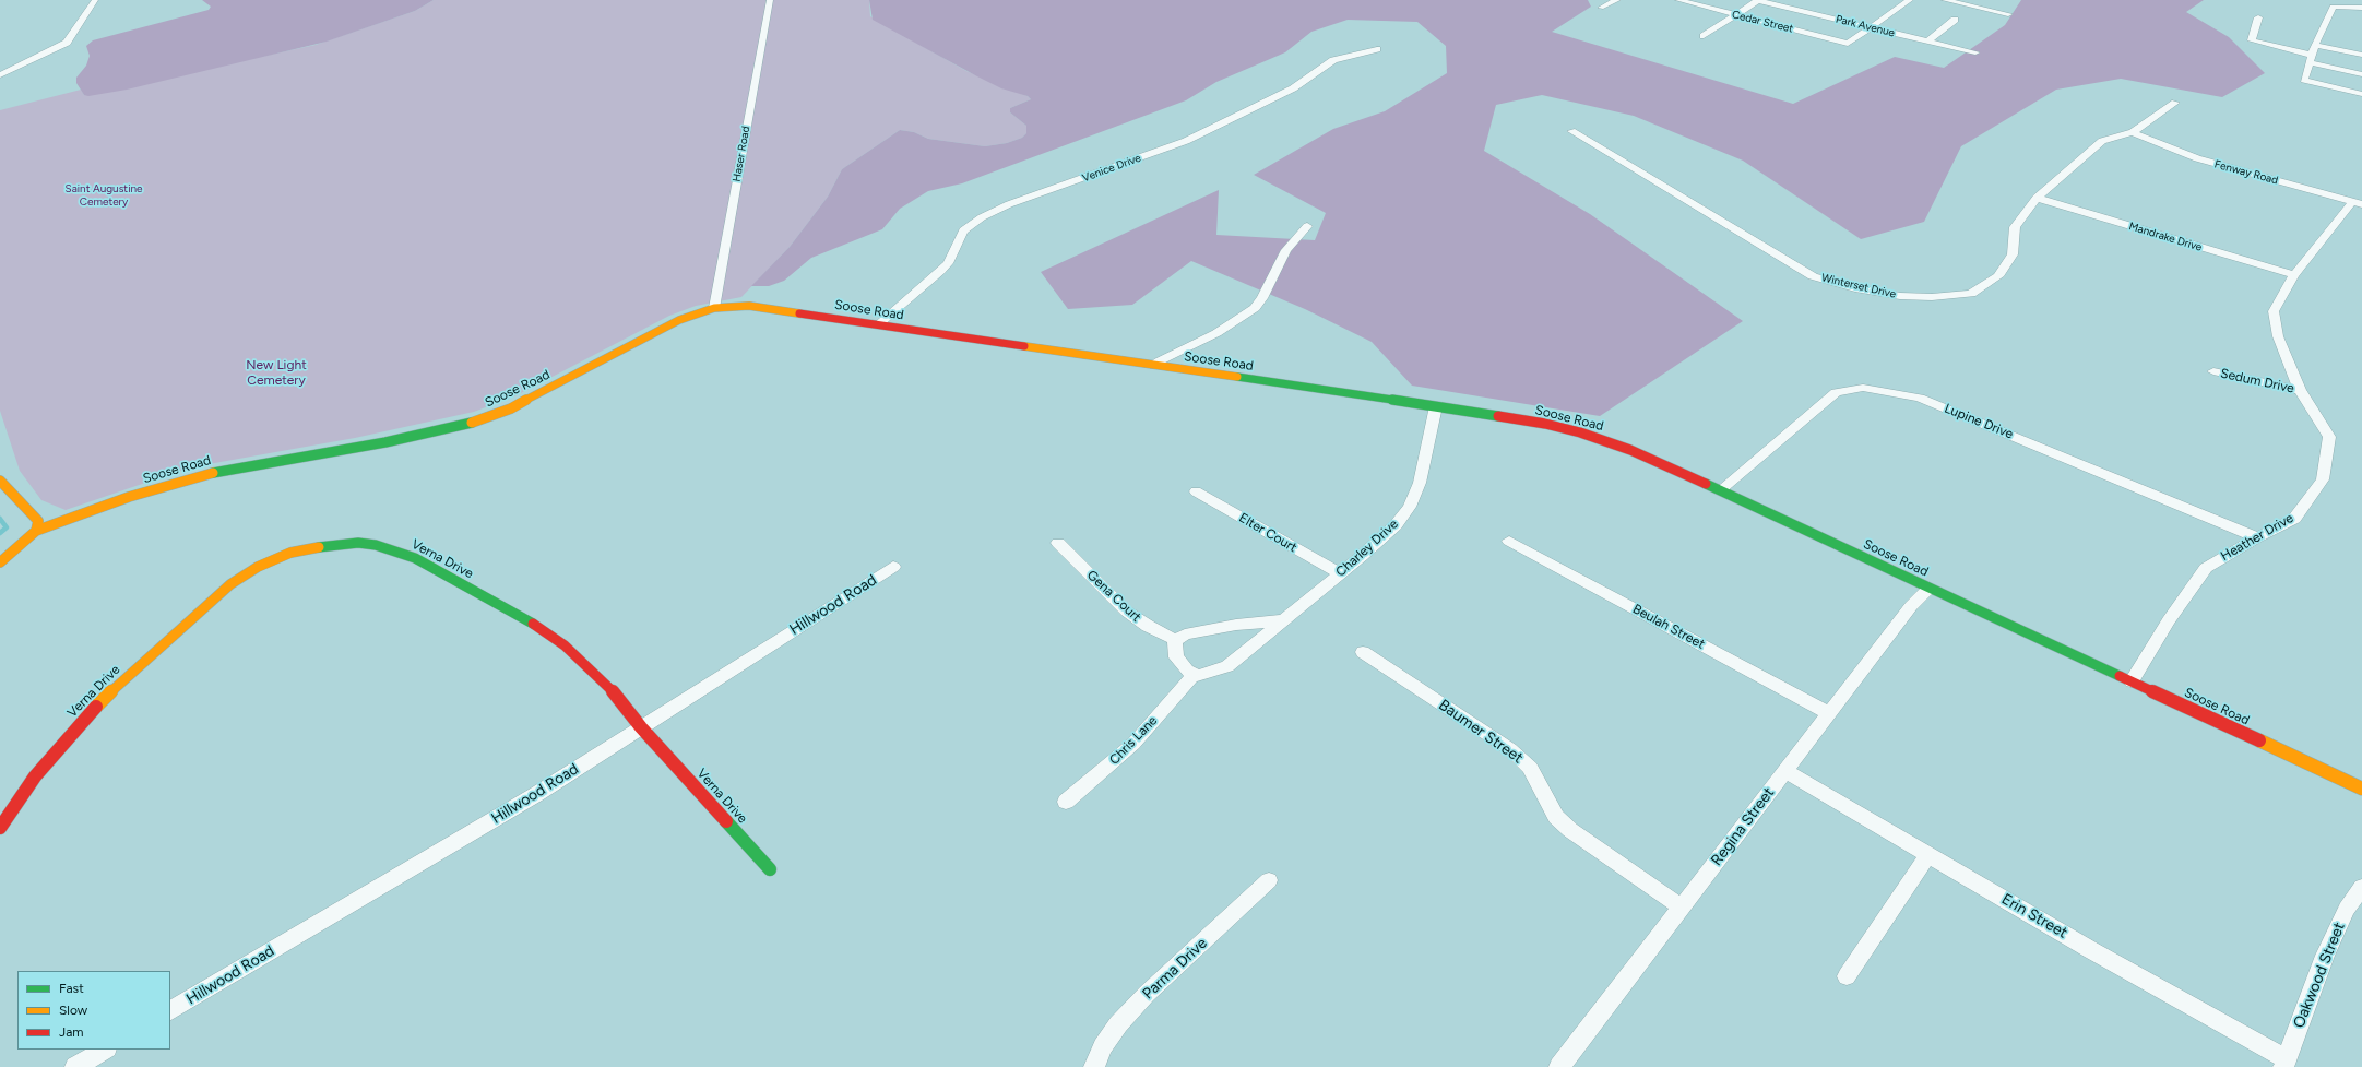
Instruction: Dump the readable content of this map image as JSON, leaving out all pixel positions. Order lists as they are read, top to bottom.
{
  "streets": {
    "street": [
      "Cedar Street",
      "Park Avenue",
      "Haser Road",
      "Venice Drive",
      "Fenway Road",
      "Mandrake Drive",
      "Winterset Drive",
      "Soose Road",
      "Sedum Drive",
      "Lupine Drive",
      "Elter Court",
      "Heather Drive",
      "Charley Drive",
      "Verna Drive",
      "Gena Court",
      "Hillwood Road",
      "Beulah Street",
      "Baumer Street",
      "Chris Lane",
      "Regina Street",
      "Erin Street",
      "Parma Drive",
      "Oakwood Street"
    ]
  },
  "crossings": [
    ["Cedar Street", "Park Avenue"],
    ["Haser Road", "Soose Road"],
    ["Venice Drive", "Soose Road"],
    ["Fenway Road", "Winterset Drive"],
    ["Fenway Road", "Heather Drive"],
    ["Mandrake Drive", "Winterset Drive"],
    ["Mandrake Drive", "Heather Drive"],
    ["Soose Road", "Lupine Drive"],
    ["Soose Road", "Heather Drive"],
    ["Soose Road", "Charley Drive"],
    ["Soose Road", "Regina Street"],
    ["Sedum Drive", "Heather Drive"],
    ["Lupine Drive", "Heather Drive"],
    ["Elter Court", "Charley Drive"],
    ["Charley Drive", "Chris Lane"],
    ["Verna Drive", "Hillwood Road"],
    ["Beulah Street", "Regina Street"],
    ["Baumer Street", "Regina Street"],
    ["Regina Street", "Erin Street"],
    ["Erin Street", "Oakwood Street"]
  ],
  "parks": ["Saint Augustine Cemetery", "New Light Cemetery"],
  "legend": ["Fast", "Slow", "Jam"]
}
